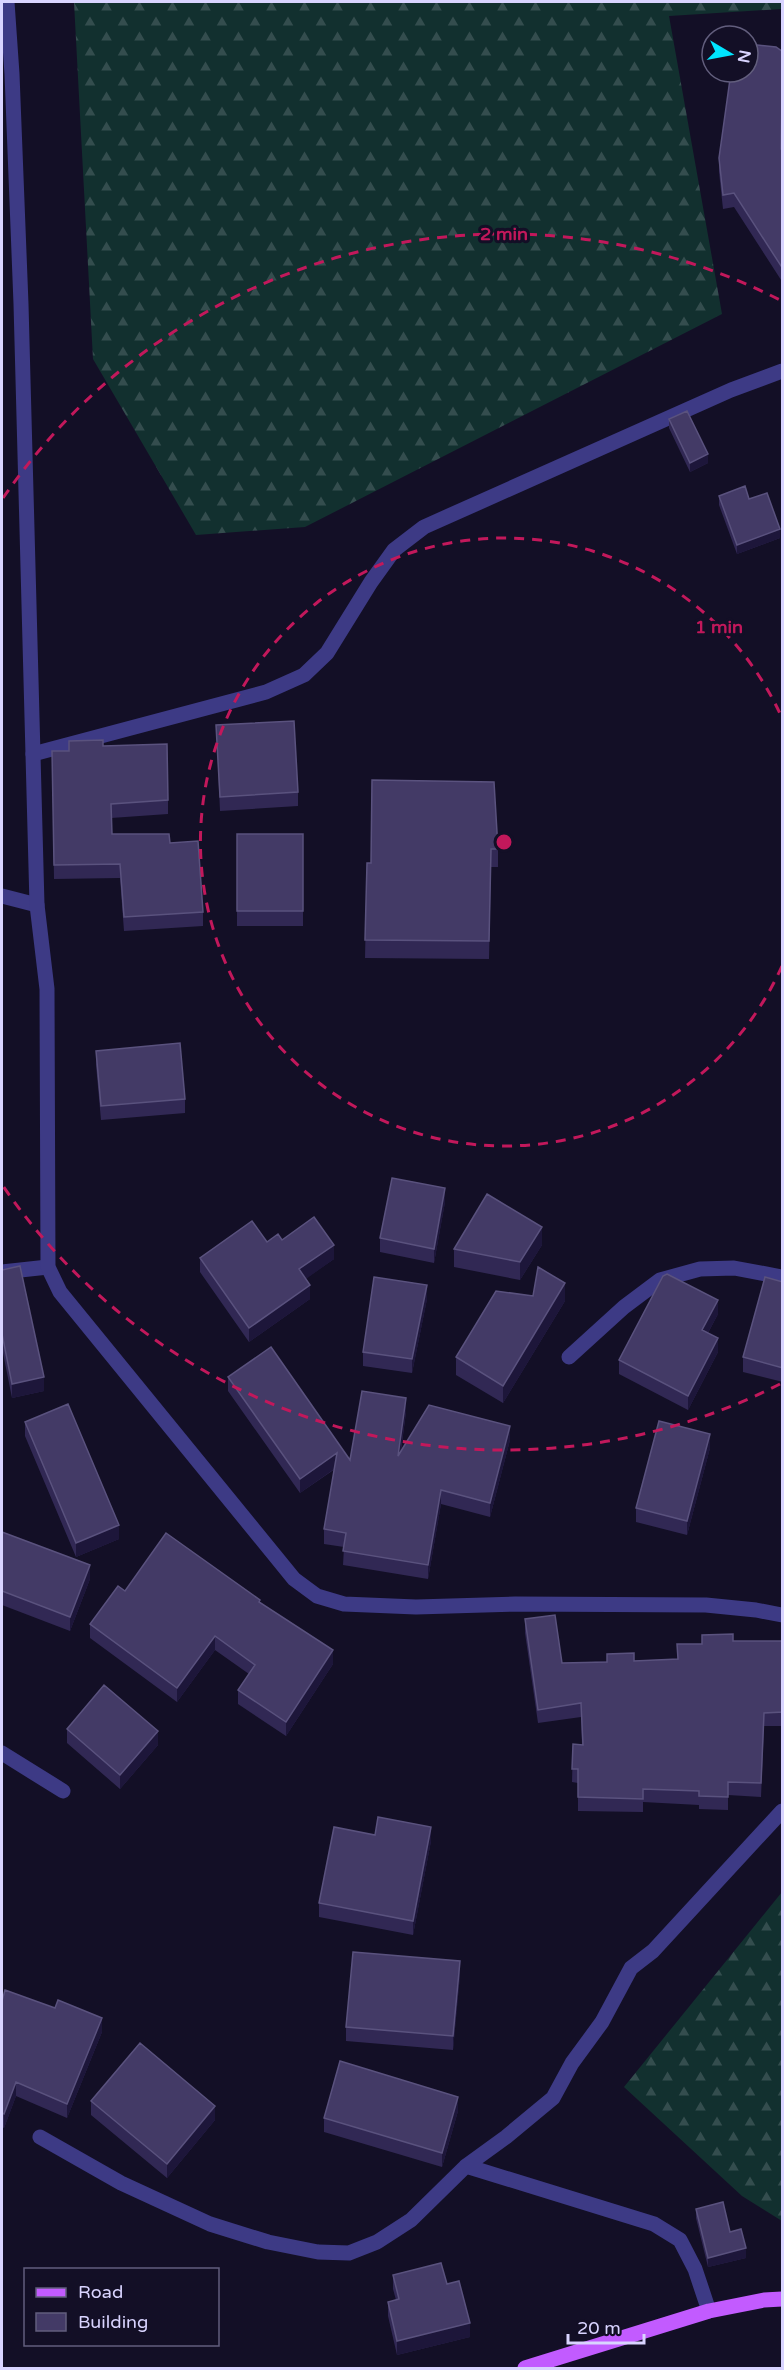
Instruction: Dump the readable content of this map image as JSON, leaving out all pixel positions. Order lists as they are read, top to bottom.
{
  "legend": ["Road", "Building"],
  "scale_bar": "20 m",
  "north": "right",
  "rings": ["2 min", "1 min"]
}
